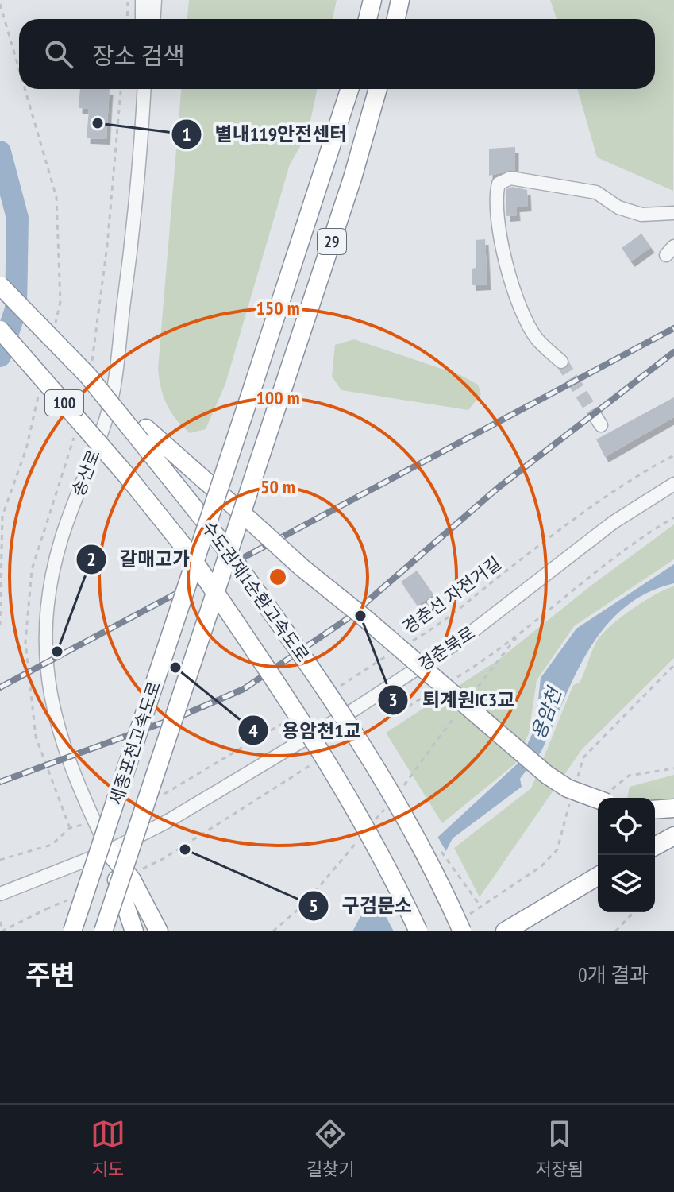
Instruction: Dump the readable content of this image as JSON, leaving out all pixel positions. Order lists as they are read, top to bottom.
{
  "streets": {
    "highway": [
      "29",
      "100",
      "수도권제1순환고속도로",
      "세종포천고속도로"
    ],
    "street": ["송산로", "경춘북로"],
    "path": ["경춘선 자전거길"]
  },
  "crossings": [
    ["송산로", "경춘북로"]
  ],
  "water": ["용암천"],
  "places": [
    "별내119안전센터",
    "퇴계원IC3교",
    "갈매고가",
    "용암천1교",
    "구검문소"
  ],
  "page": {
    "search": "장소 검색",
    "heading": ["주변", "0개 결과"],
    "nav": ["지도", "길찾기", "저장됨"]
  },
  "rings": ["150 m", "100 m", "50 m"]
}
